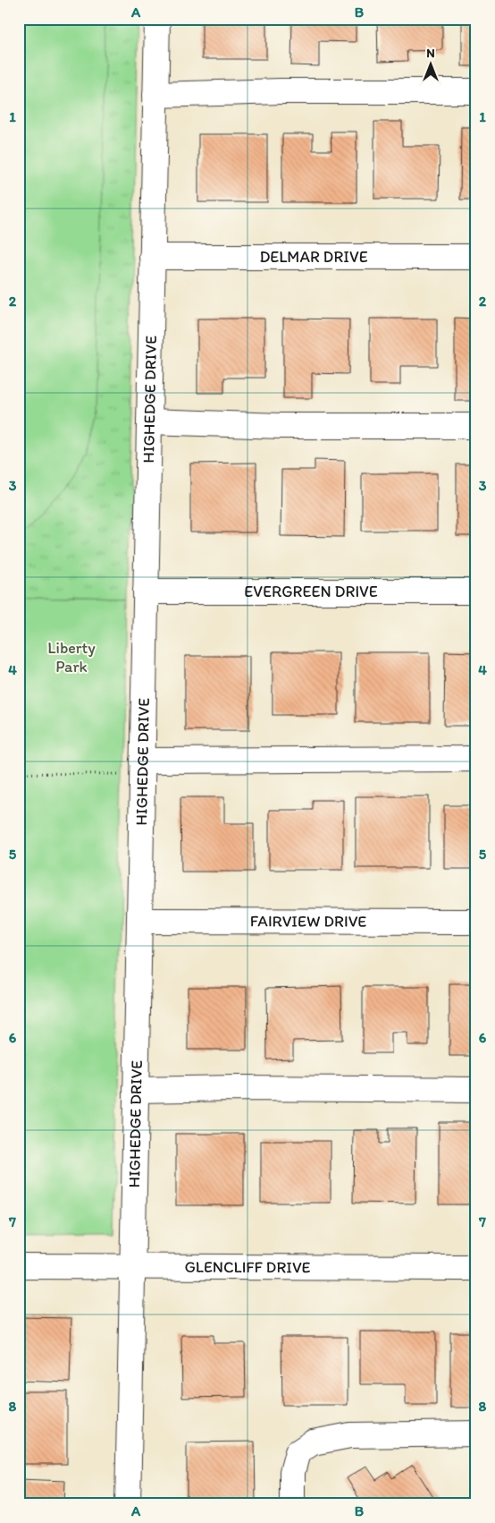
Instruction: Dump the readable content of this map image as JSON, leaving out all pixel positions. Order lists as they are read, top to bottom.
{
  "streets": {
    "street": [
      "DELMAR DRIVE",
      "HIGHEDGE DRIVE",
      "EVERGREEN DRIVE",
      "FAIRVIEW DRIVE",
      "GLENCLIFF DRIVE"
    ]
  },
  "crossings": [
    ["DELMAR DRIVE", "HIGHEDGE DRIVE"],
    ["HIGHEDGE DRIVE", "EVERGREEN DRIVE"],
    ["HIGHEDGE DRIVE", "FAIRVIEW DRIVE"],
    ["HIGHEDGE DRIVE", "GLENCLIFF DRIVE"]
  ],
  "parks": ["Liberty Park"],
  "north": "top",
  "grid": {
    "columns": ["A", "B"],
    "rows": [
      "1",
      "2",
      "3",
      "4",
      "5",
      "6",
      "7",
      "8"
    ]
  }
}
